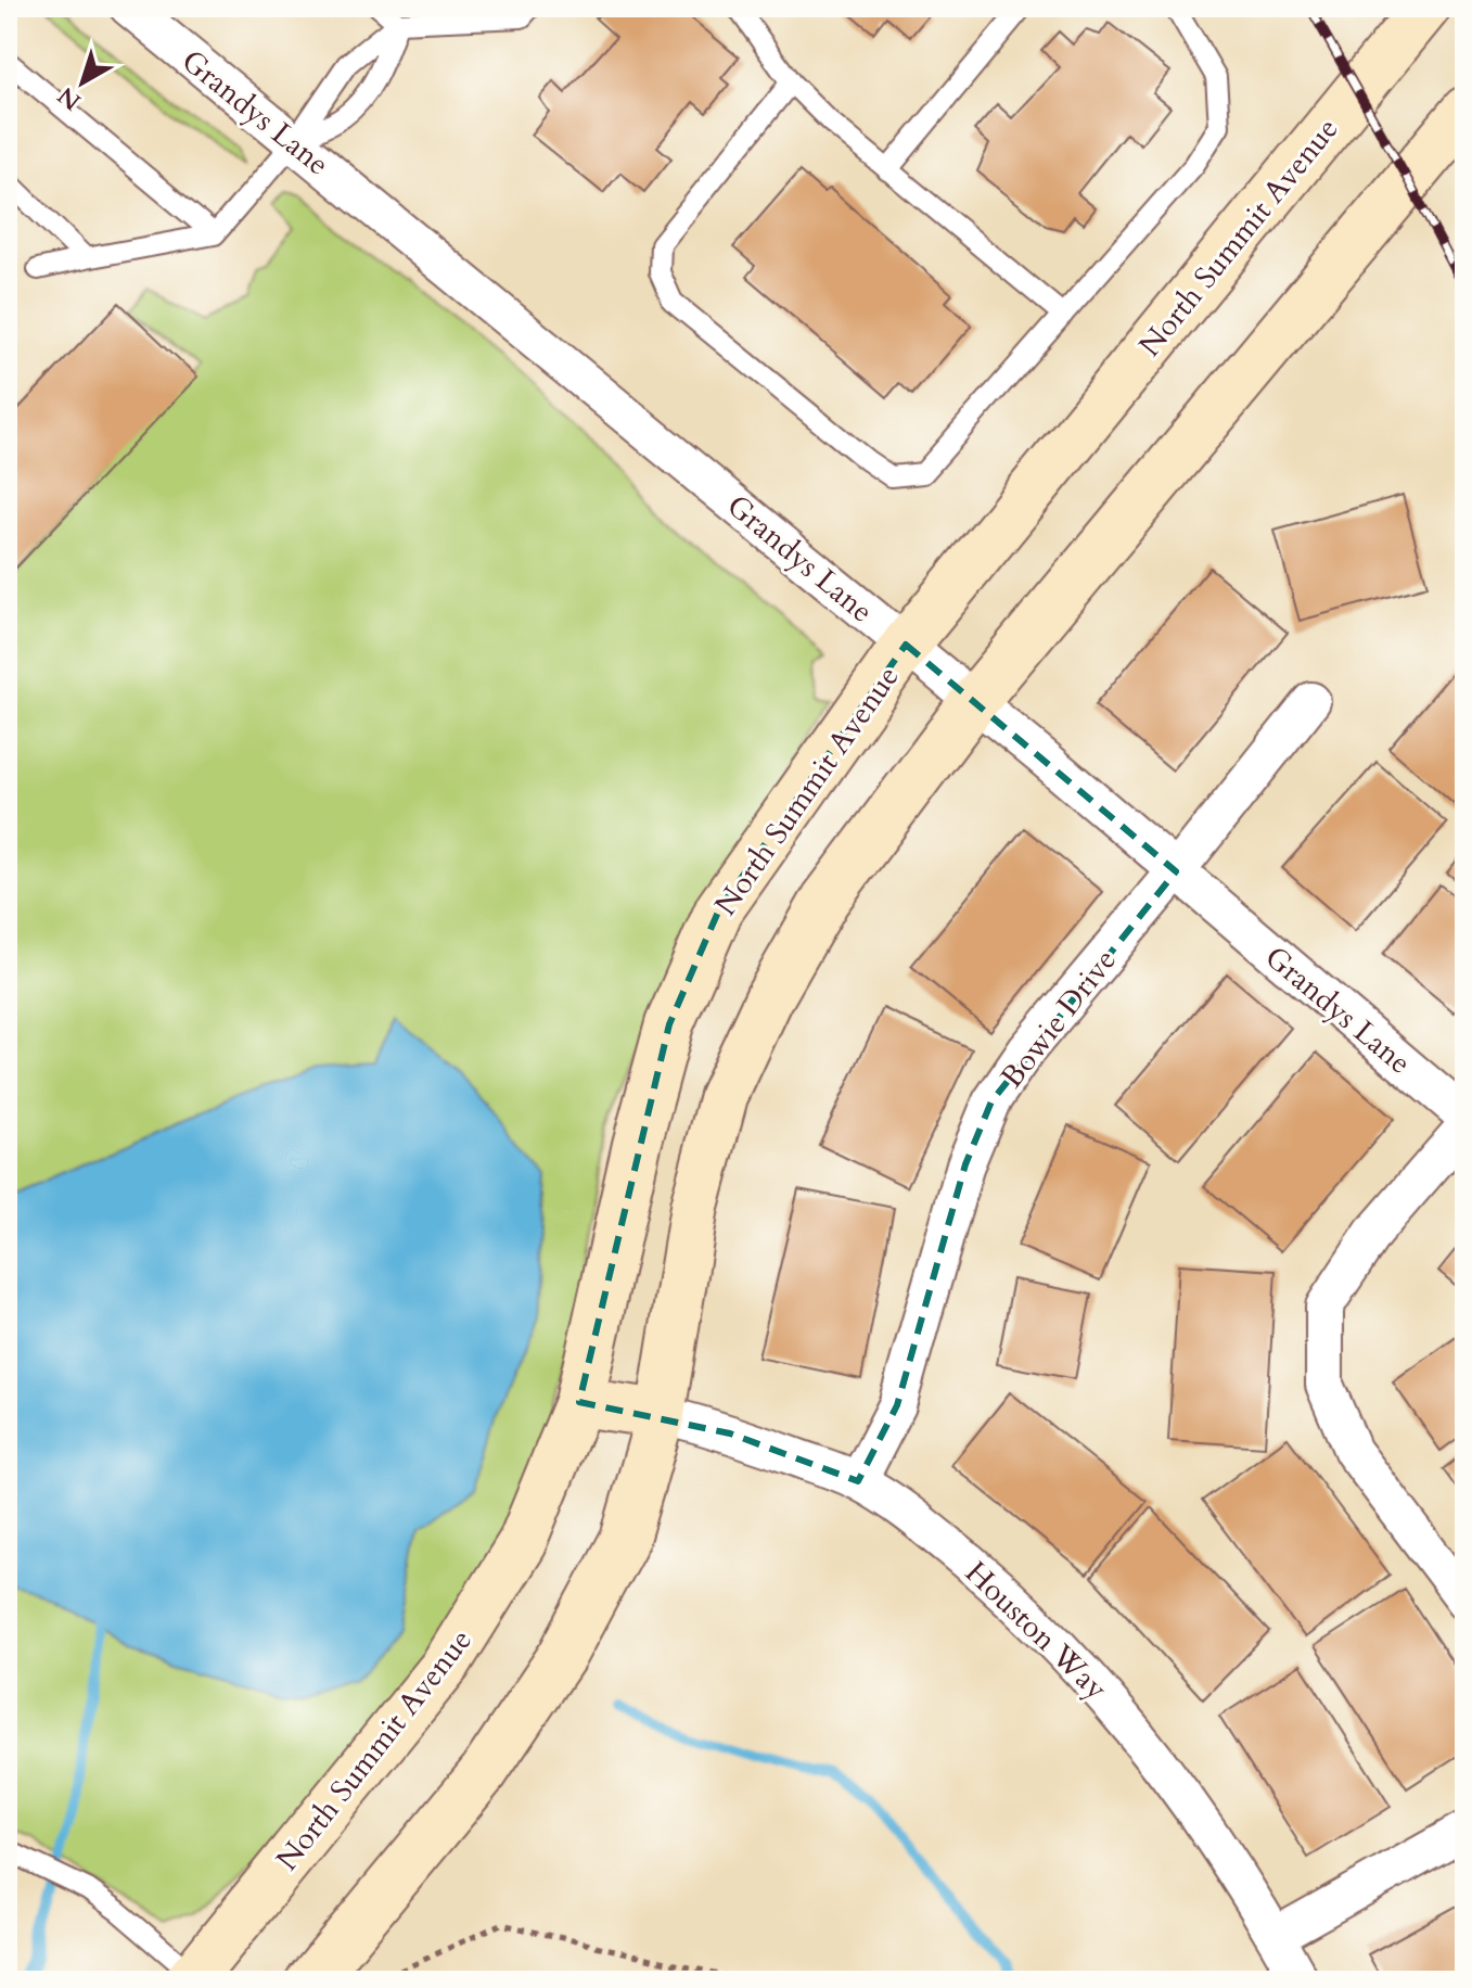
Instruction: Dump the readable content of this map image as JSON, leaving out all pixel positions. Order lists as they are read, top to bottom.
{
  "streets": {
    "main road": ["North Summit Avenue"],
    "street": ["Grandys Lane", "Bowie Drive", "Houston Way"]
  },
  "crossings": [
    ["Grandys Lane", "North Summit Avenue"],
    ["Grandys Lane", "Bowie Drive"],
    ["Bowie Drive", "Houston Way"]
  ],
  "north": "bottom left"
}
